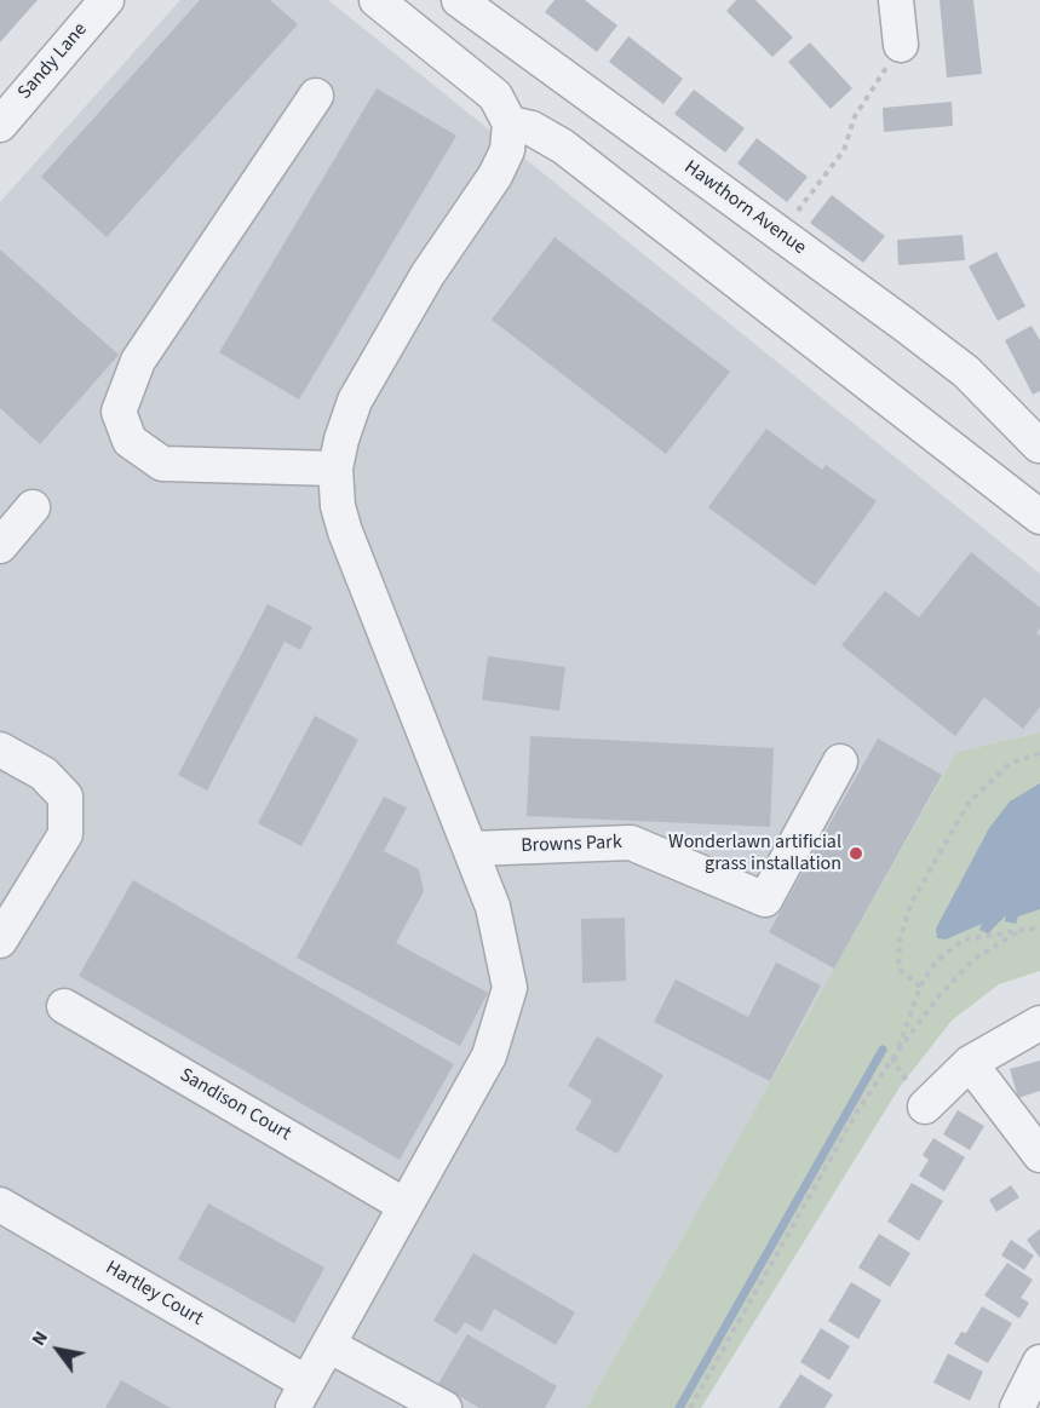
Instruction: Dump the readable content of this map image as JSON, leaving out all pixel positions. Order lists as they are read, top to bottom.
{
  "streets": {
    "street": [
      "Sandy Lane",
      "Hawthorn Avenue",
      "Browns Park",
      "Sandison Court",
      "Hartley Court"
    ]
  },
  "places": ["Wonderlawn artificial grass installation"],
  "north": "top left"
}
